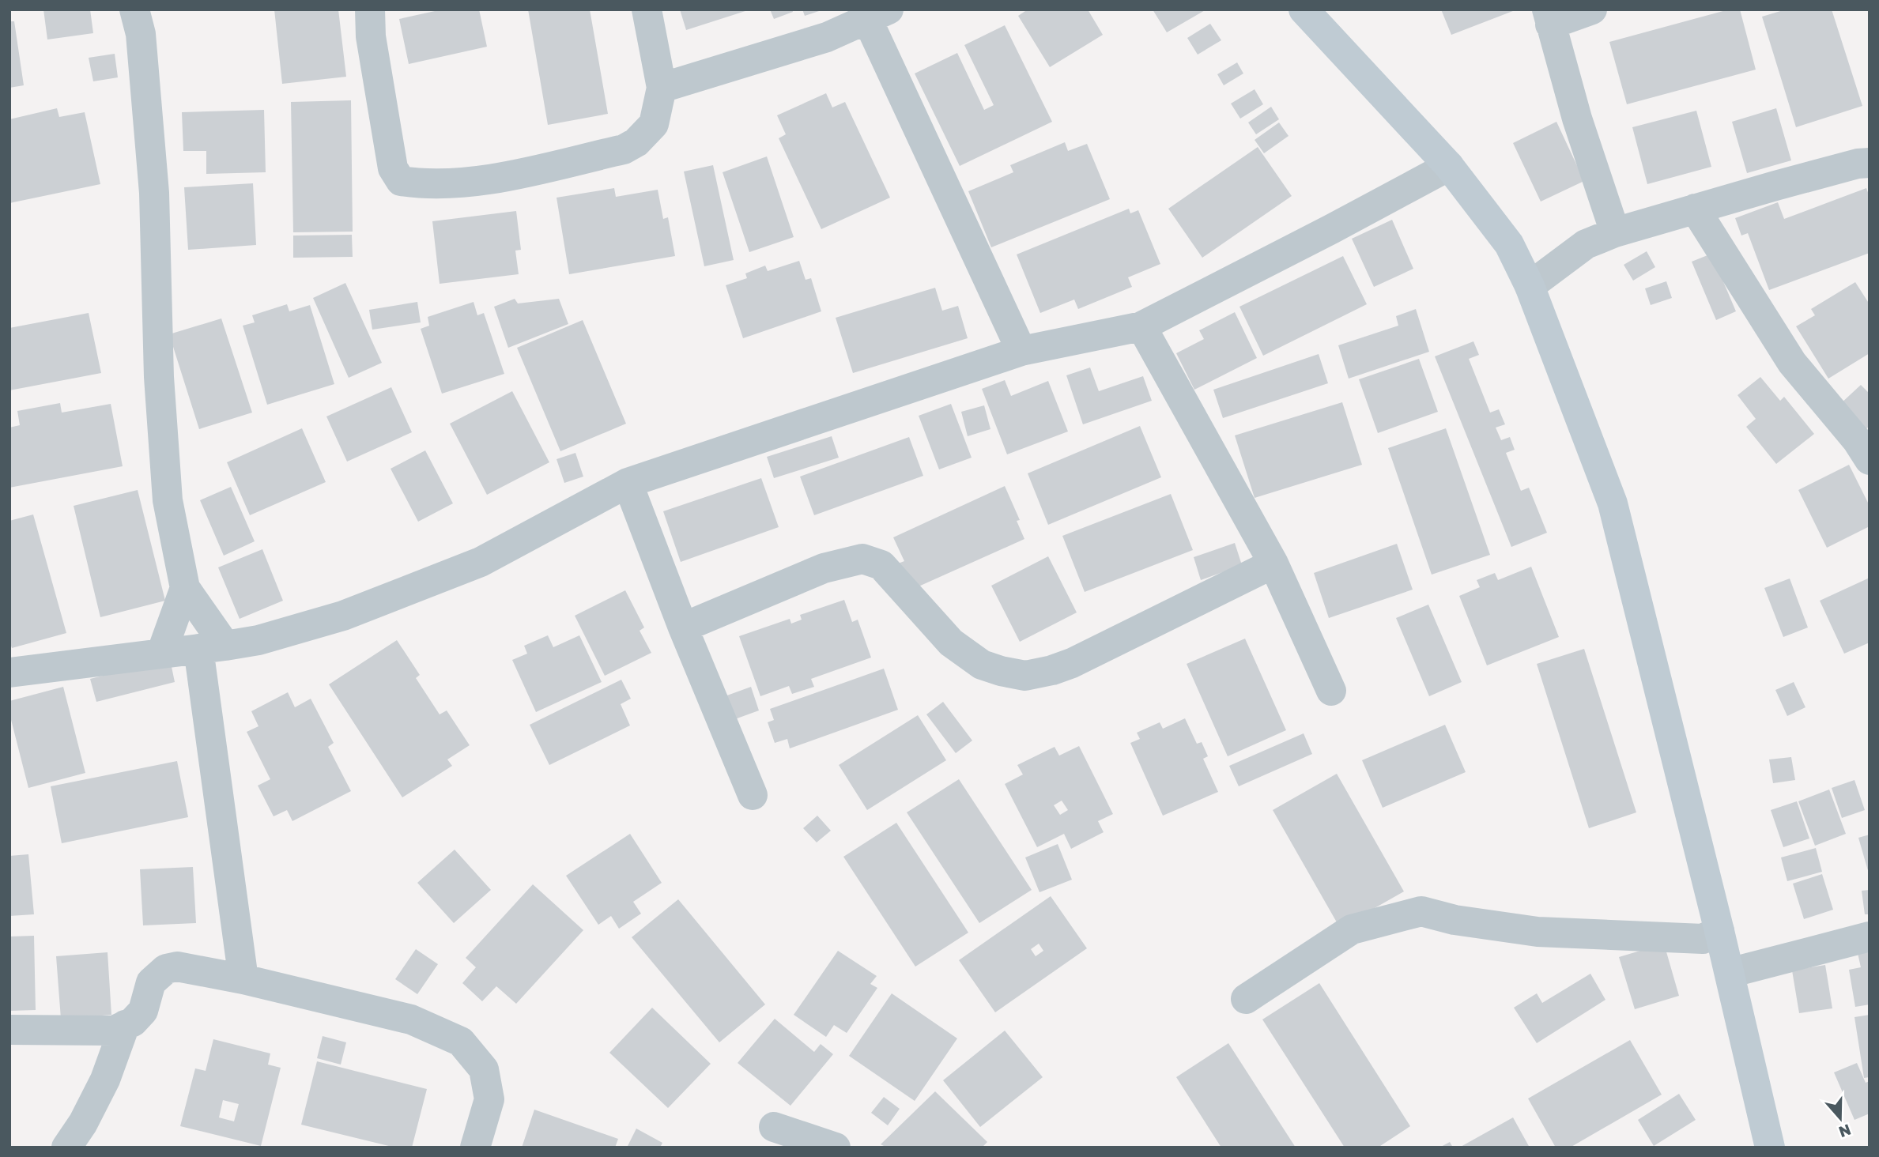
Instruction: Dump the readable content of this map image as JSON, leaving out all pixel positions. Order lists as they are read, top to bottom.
{
  "north": "bottom"
}
